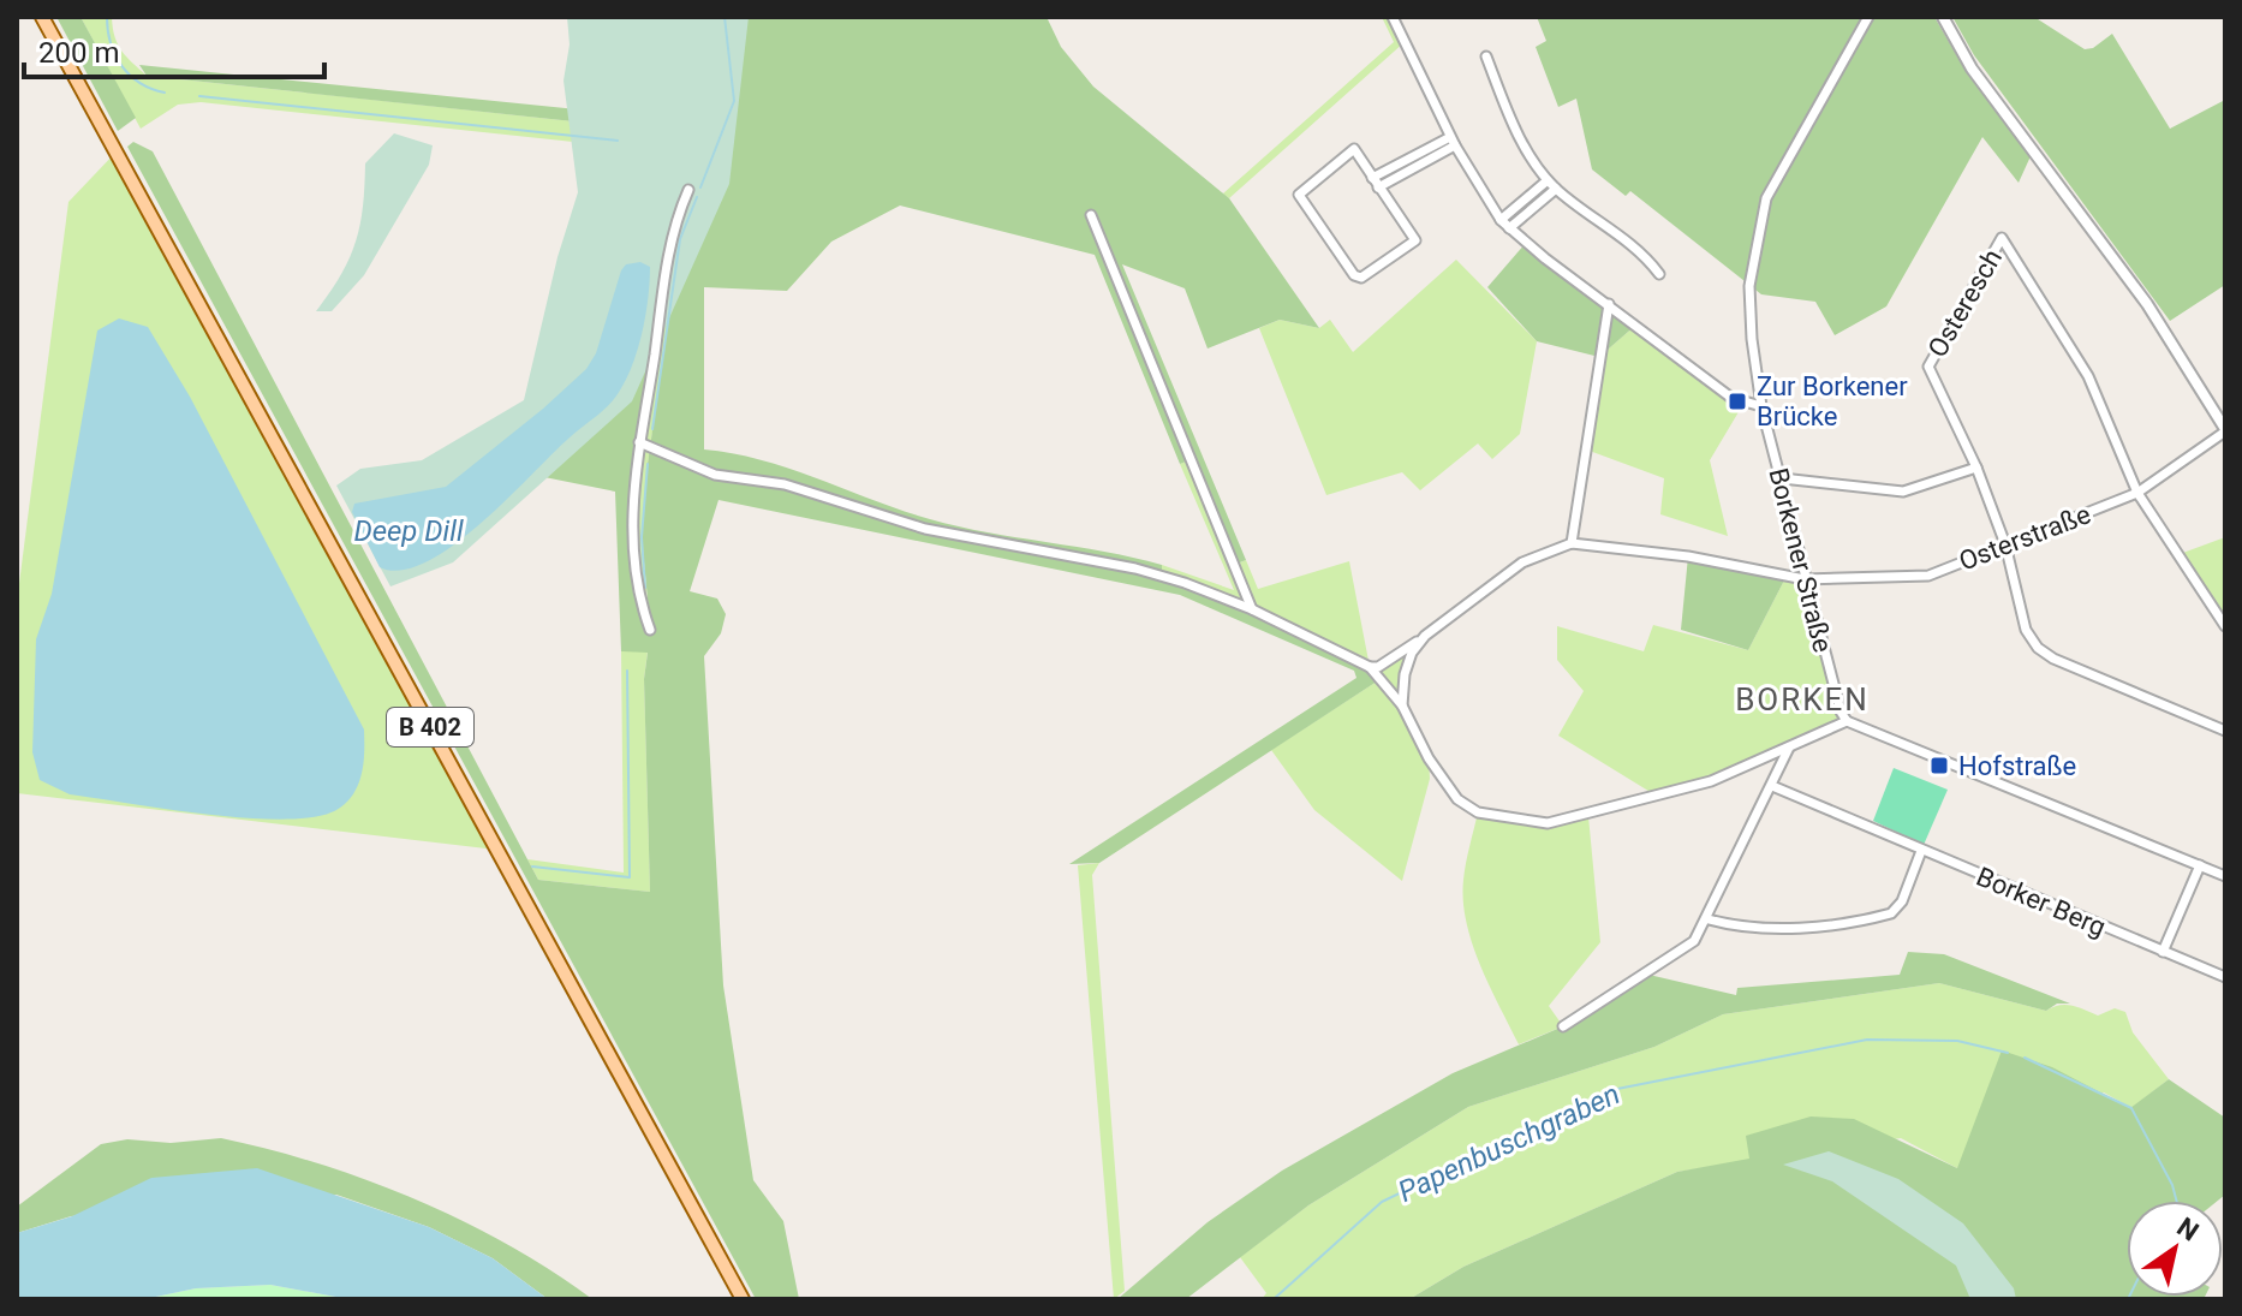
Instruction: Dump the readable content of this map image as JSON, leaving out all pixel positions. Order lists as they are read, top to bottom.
{
  "streets": {
    "main road": ["B 402"],
    "street": [
      "Osteresch",
      "Osterstraße",
      "Borkener Straße",
      "Borker Berg"
    ]
  },
  "crossings": [
    ["Osteresch", "Osterstraße"],
    ["Osterstraße", "Borkener Straße"]
  ],
  "districts": ["BORKEN"],
  "water": ["Deep Dill", "Papenbuschgraben"],
  "places": {
    "transit": ["Zur Borkener Brücke", "Hofstraße"]
  },
  "scale_bar": "200 m",
  "north": "top right"
}
